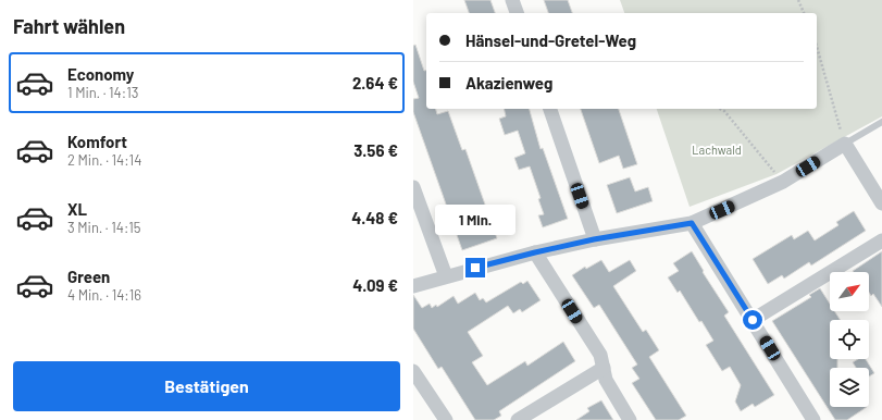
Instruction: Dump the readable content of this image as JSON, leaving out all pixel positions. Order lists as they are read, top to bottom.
{
  "parks": ["Lachwald"],
  "north": "top right",
  "page": {
    "heading": "Fahrt wählen",
    "banner": ["Hänsel-und-Gretel-Weg", "Akazienweg"],
    "list": [
      {
        "name": "Economy",
        "note": "1 Min. · 14:13",
        "value": "2.64 €"
      },
      {
        "name": "Komfort",
        "note": "2 Min. · 14:14",
        "value": "3.56 €"
      },
      {
        "name": "XL",
        "note": "3 Min. · 14:15",
        "value": "4.48 €"
      },
      {
        "name": "Green",
        "note": "4 Min. · 14:16",
        "value": "4.09 €"
      }
    ],
    "bubble": "1 Min.",
    "buttons": "Bestätigen"
  }
}
